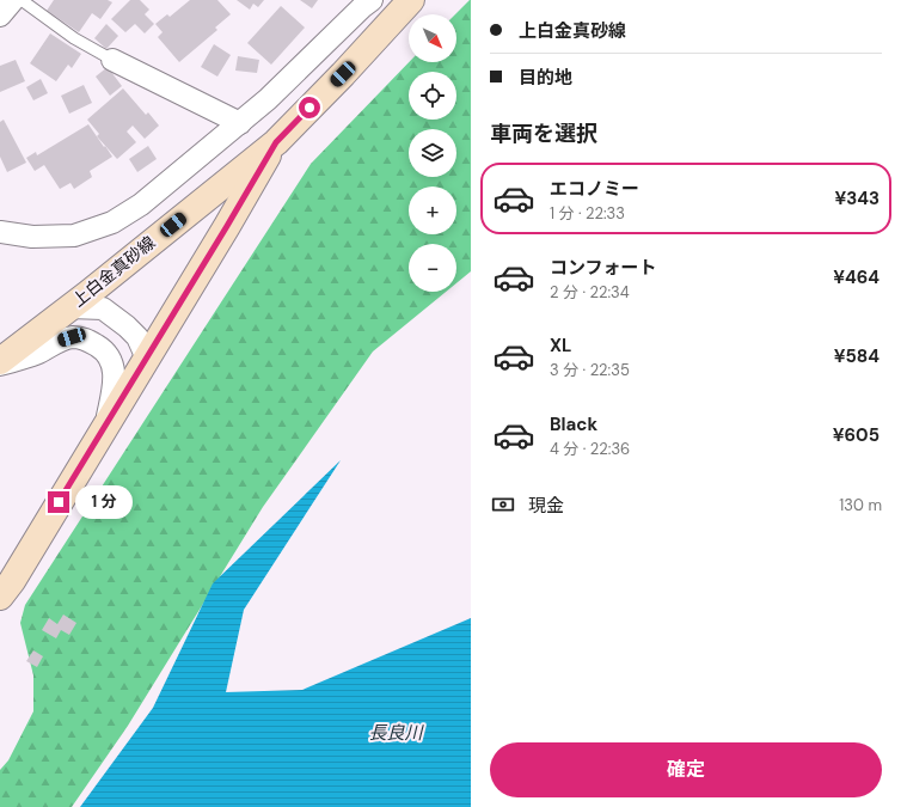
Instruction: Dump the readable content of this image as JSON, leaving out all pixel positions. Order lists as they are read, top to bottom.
{
  "streets": {
    "main road": ["上白金真砂線"]
  },
  "water": ["長良川"],
  "north": "bottom right",
  "page": {
    "banner": ["上白金真砂線", "目的地"],
    "map_buttons": ["+", "−"],
    "heading": "車両を選択",
    "list": [
      {
        "name": "エコノミー",
        "note": "1 分 · 22:33",
        "value": "¥343"
      },
      {
        "name": "コンフォート",
        "note": "2 分 · 22:34",
        "value": "¥464"
      },
      {
        "name": "XL",
        "note": "3 分 · 22:35",
        "value": "¥584"
      },
      {
        "name": "Black",
        "note": "4 分 · 22:36",
        "value": "¥605"
      }
    ],
    "pay": ["現金", "130 m"],
    "bubble": "1 分",
    "buttons": "確定"
  }
}
